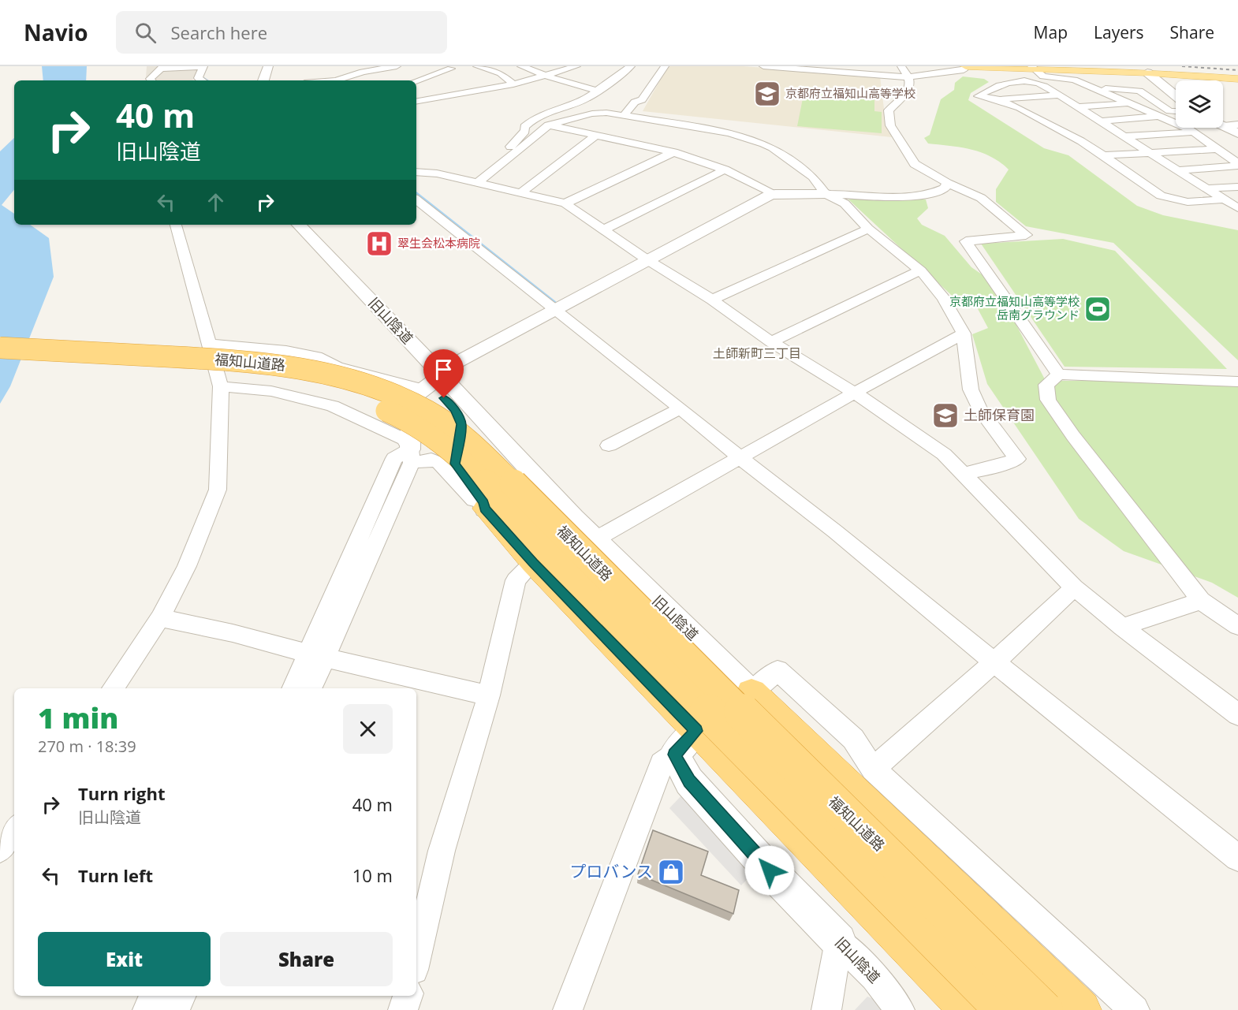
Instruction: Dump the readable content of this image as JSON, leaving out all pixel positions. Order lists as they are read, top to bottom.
{
  "streets": {
    "highway": ["福知山道路"],
    "street": ["旧山陰道"]
  },
  "districts": ["土師新町三丁目"],
  "places": {
    "school or university": ["京都府立福知山高等学校", "土師保育園"],
    "hospital": ["翠生会松本病院"],
    "sports": ["京都府立福知山高等学校 岳南グラウンド"],
    "shop": ["プロバンス"]
  },
  "page": {
    "header": "Navio",
    "search": "Search here",
    "nav": ["Map", "Layers", "Share"],
    "turn": ["40 m", "旧山陰道"],
    "heading": ["1 min", "270 m · 18:39"],
    "list": [
      {
        "name": "Turn right",
        "note": "旧山陰道",
        "value": "40 m"
      },
      {
        "name": "Turn left",
        "value": "10 m"
      }
    ],
    "buttons": ["Exit", "Share"]
  }
}
